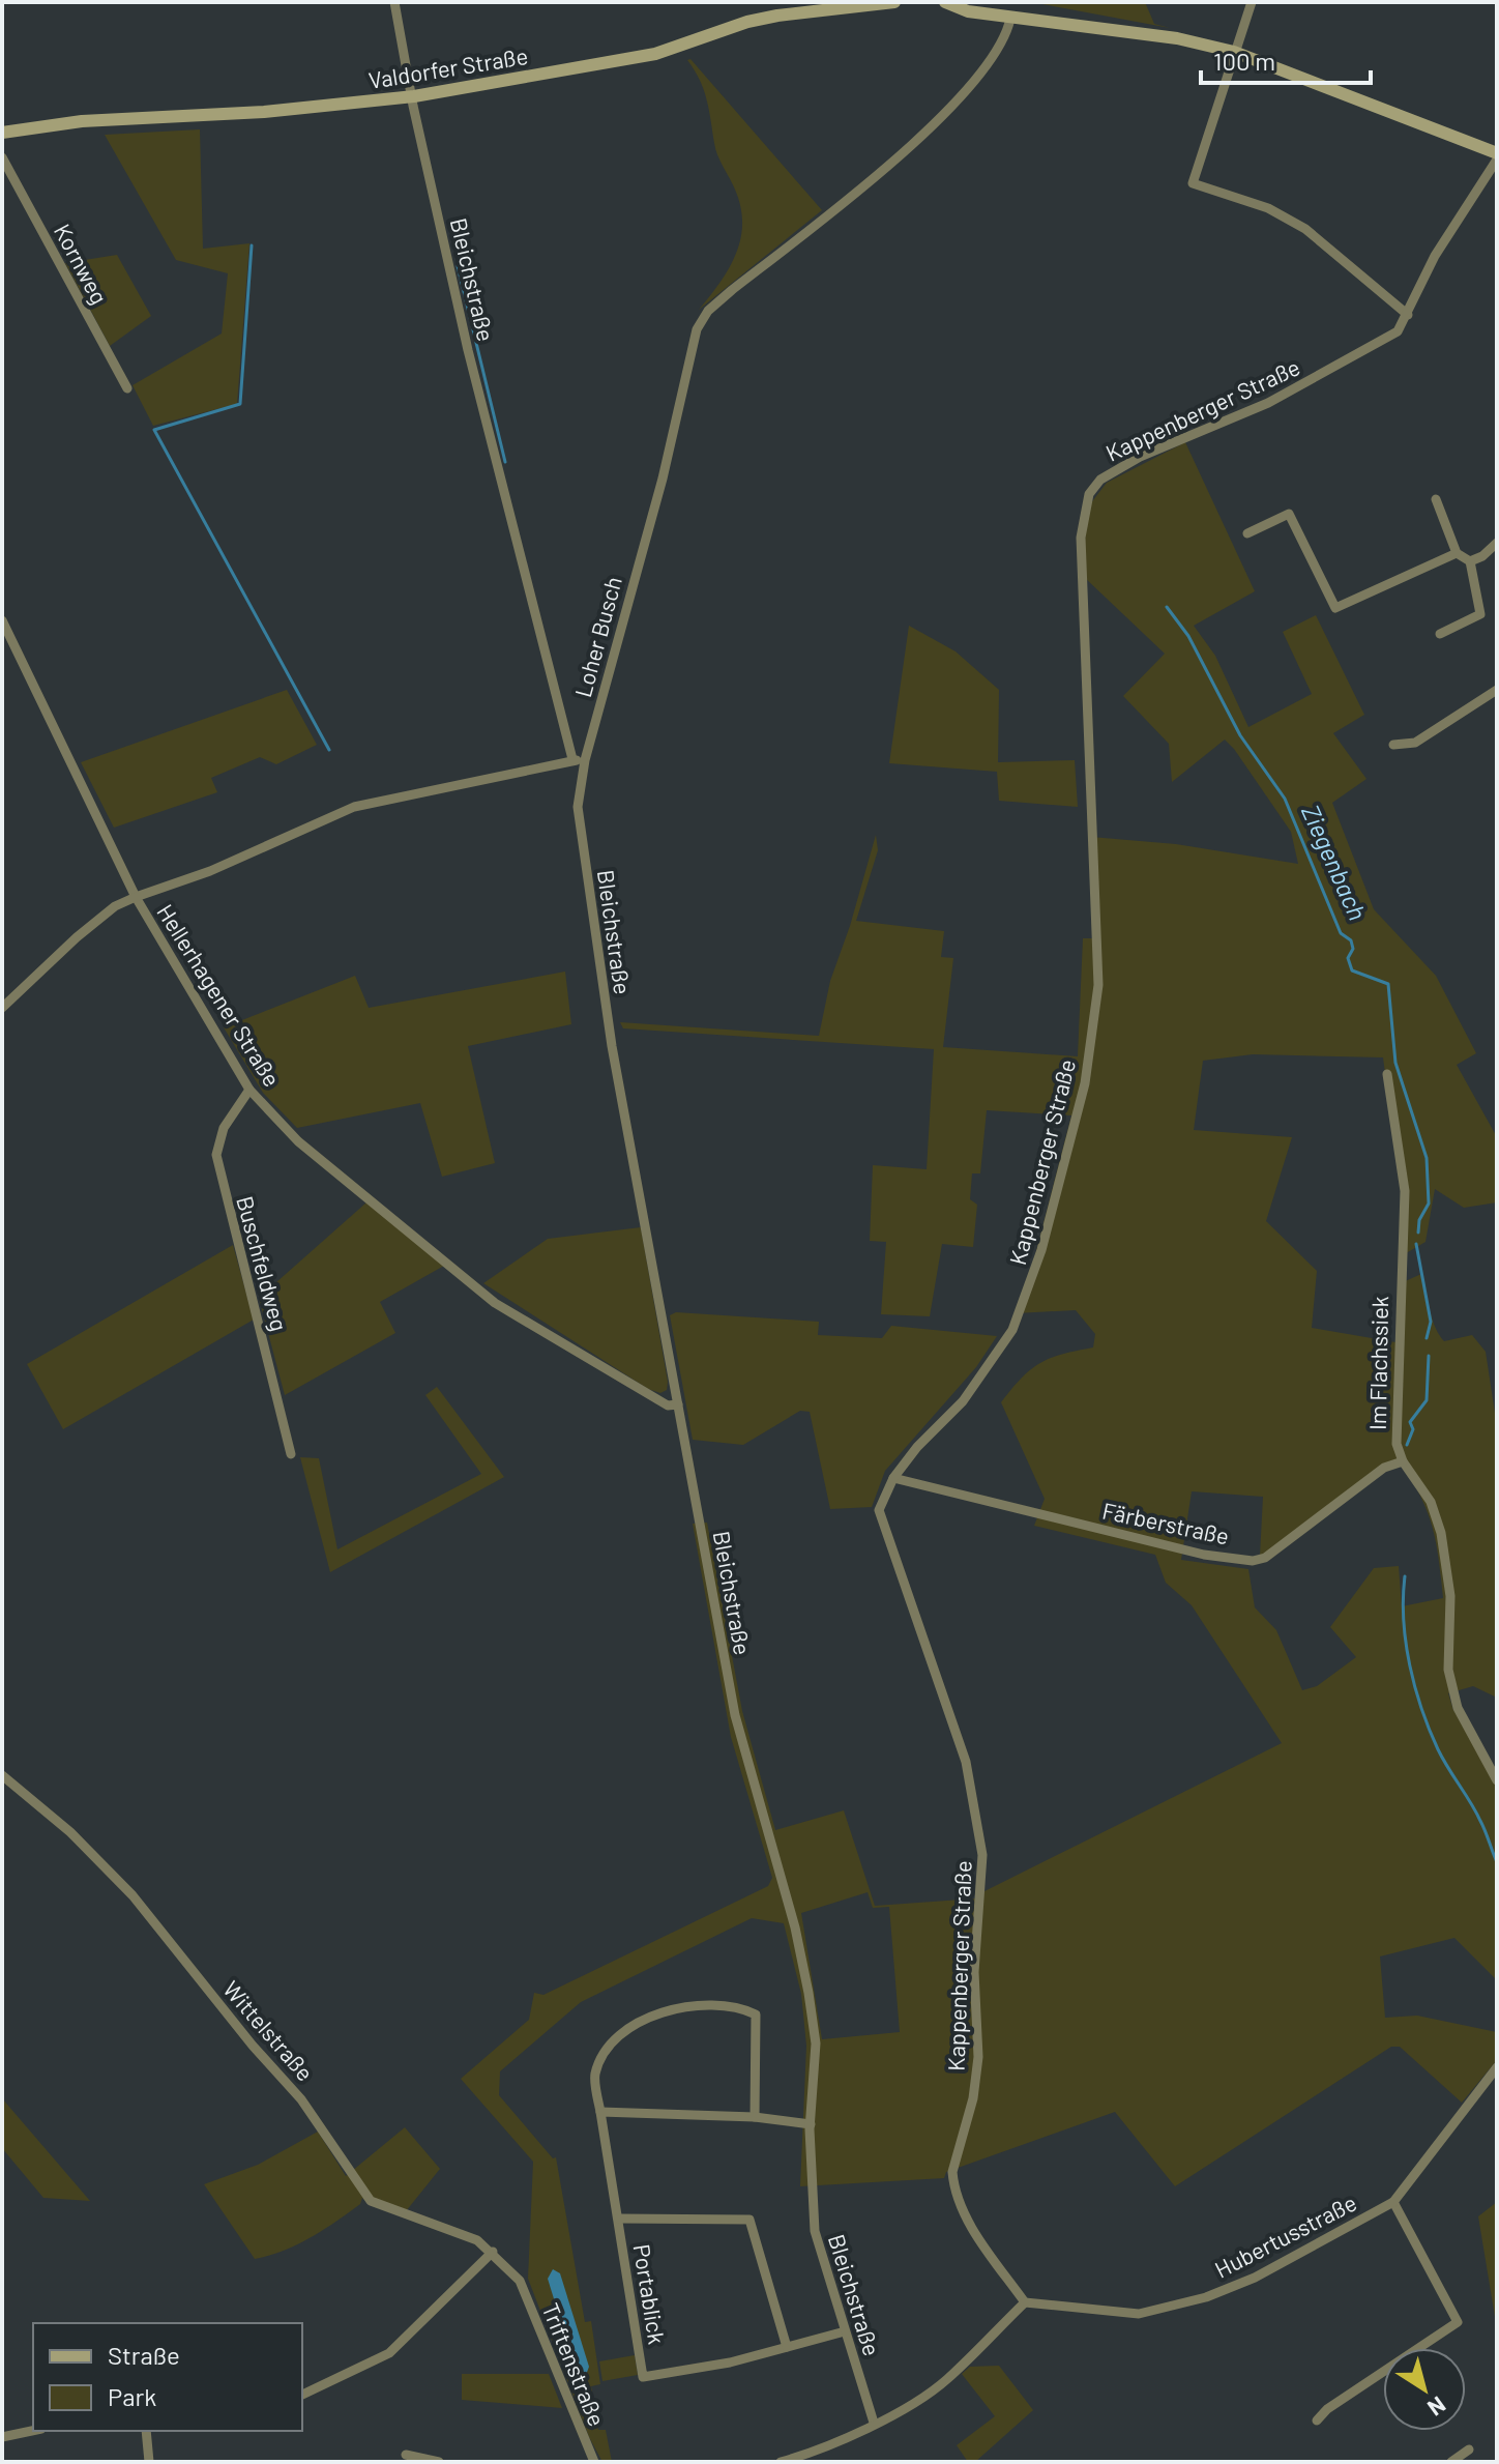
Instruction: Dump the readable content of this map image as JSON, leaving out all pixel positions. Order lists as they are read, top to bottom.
{
  "streets": {
    "street": [
      "Valdorfer Straße",
      "Kornweg",
      "Bleichstraße",
      "Kappenberger Straße",
      "Loher Busch",
      "Hellerhagener Straße",
      "Buschfeldweg",
      "Im Flachssiek",
      "Färberstraße",
      "Wittelstraße",
      "Hubertusstraße",
      "Portablick",
      "Triftenstraße"
    ]
  },
  "crossings": [
    ["Valdorfer Straße", "Bleichstraße"],
    ["Bleichstraße", "Loher Busch"],
    ["Bleichstraße", "Hellerhagener Straße"],
    ["Bleichstraße", "Portablick"],
    ["Kappenberger Straße", "Färberstraße"],
    ["Kappenberger Straße", "Hubertusstraße"],
    ["Hellerhagener Straße", "Buschfeldweg"],
    ["Im Flachssiek", "Färberstraße"],
    ["Wittelstraße", "Triftenstraße"]
  ],
  "water": ["Ziegenbach"],
  "legend": ["Straße", "Park"],
  "scale_bar": "100 m",
  "north": "bottom right"
}
